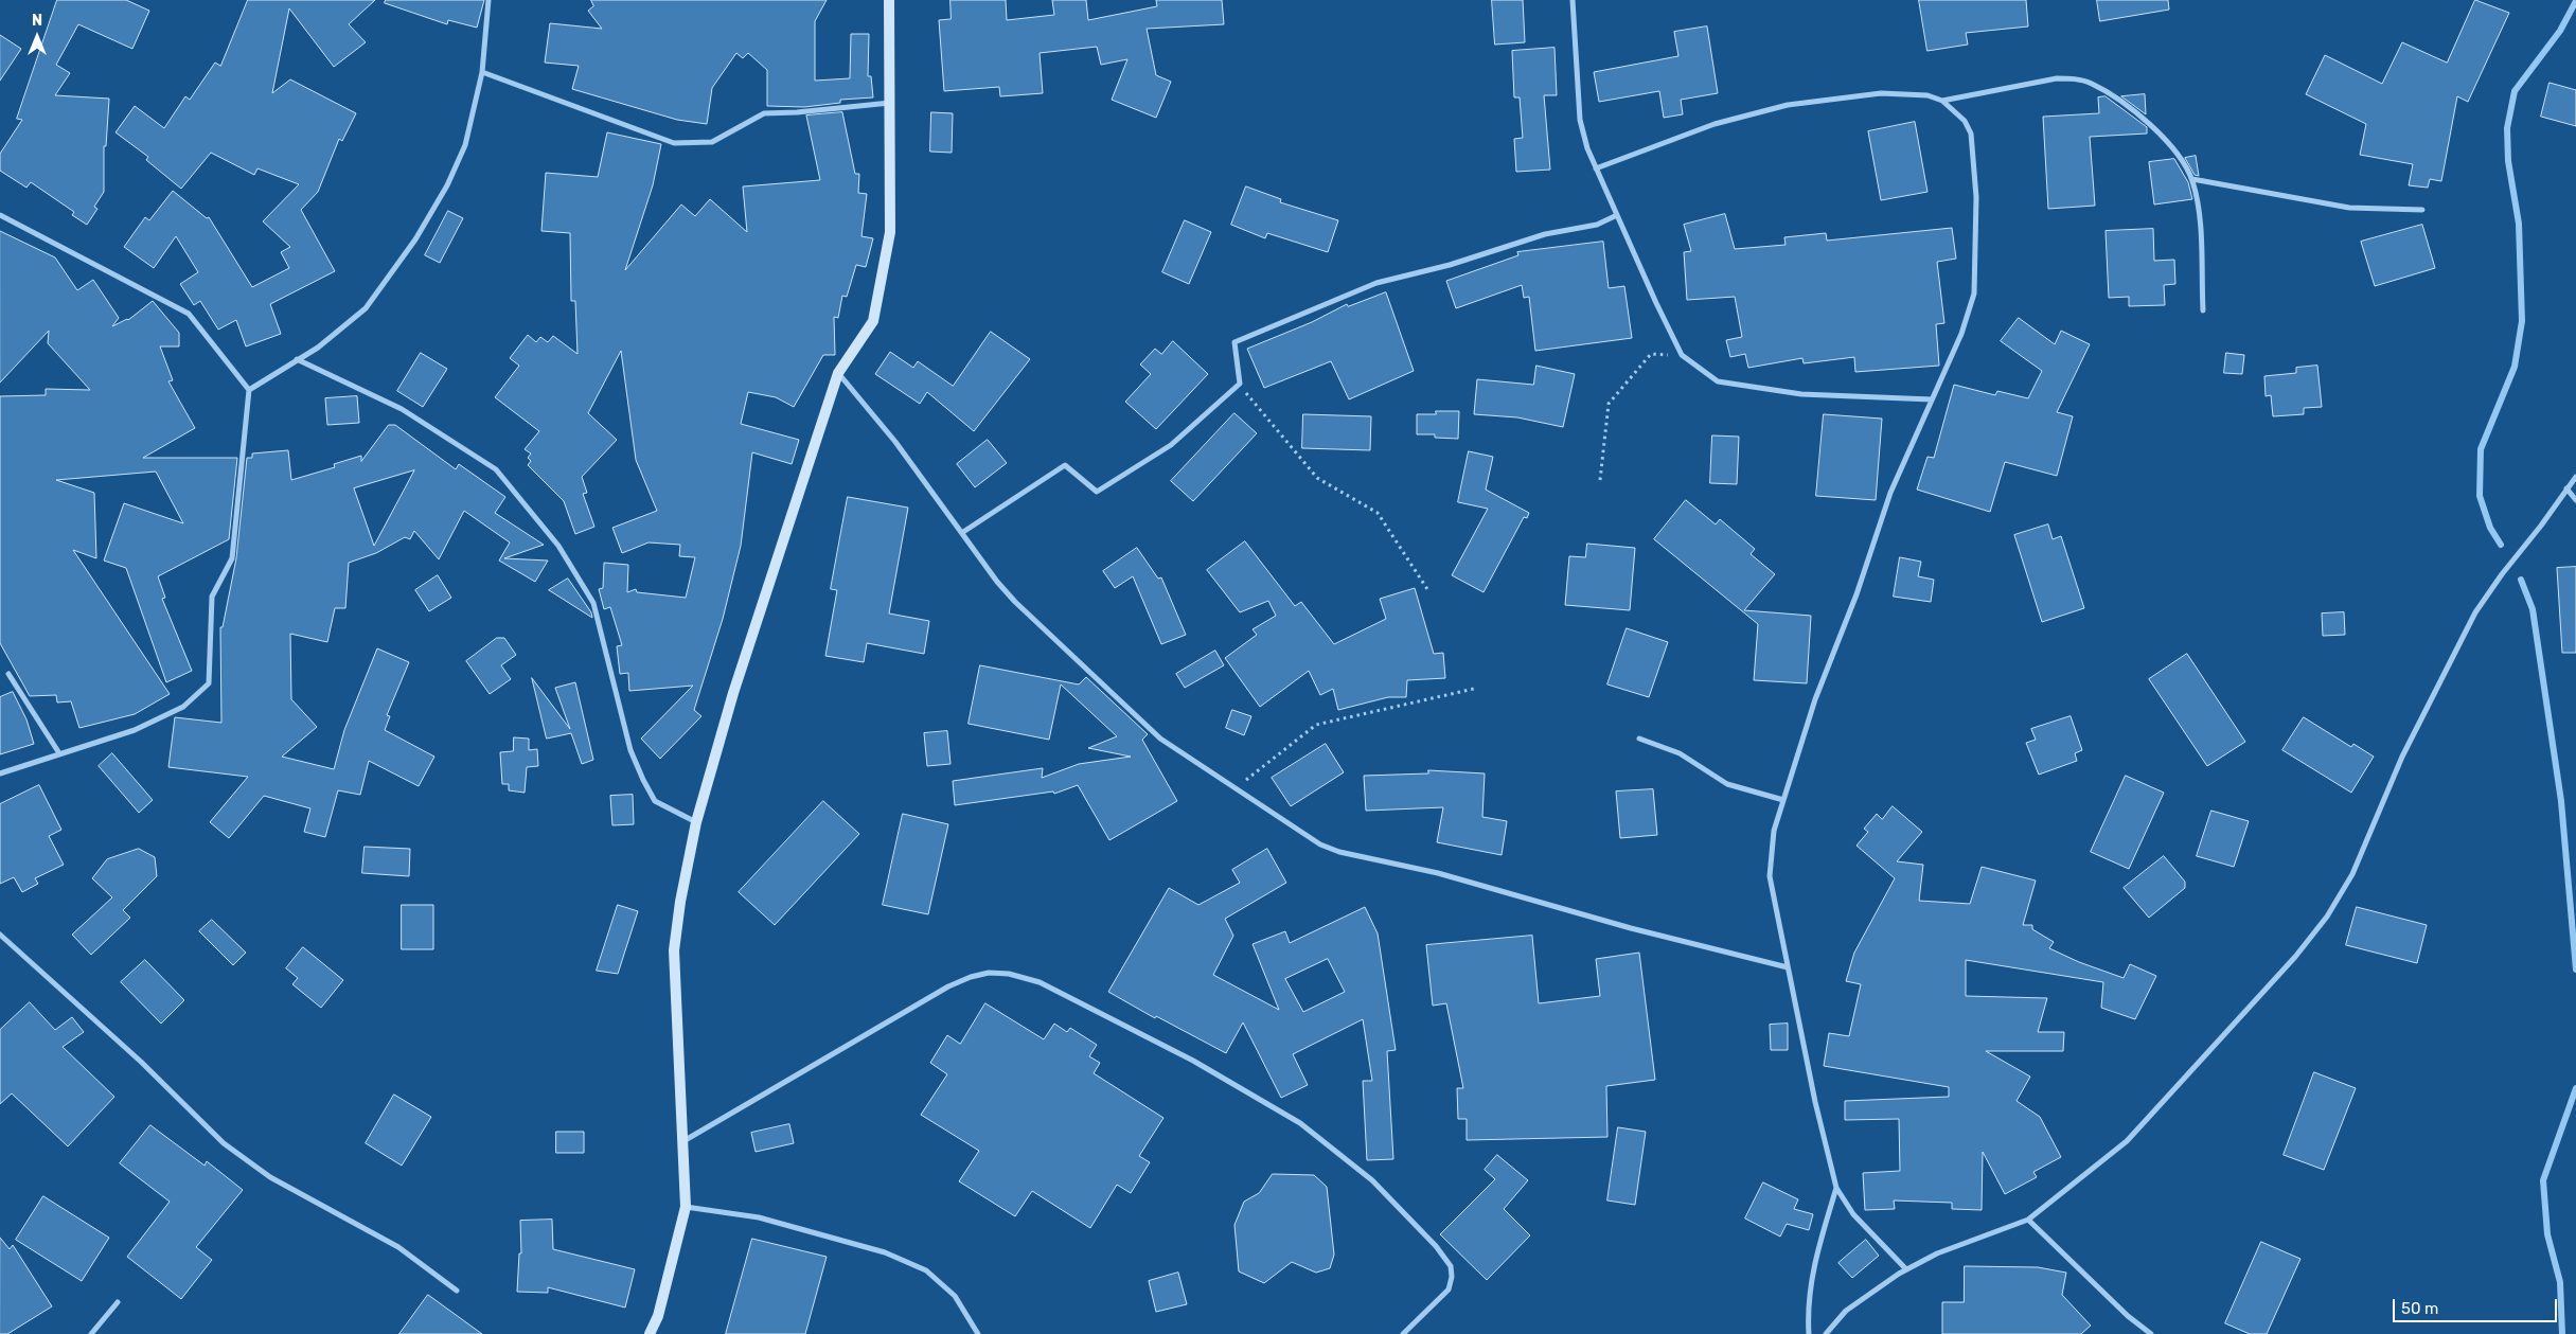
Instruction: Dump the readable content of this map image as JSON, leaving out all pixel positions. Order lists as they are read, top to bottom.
{
  "scale_bar": "50 m",
  "north": "top"
}
